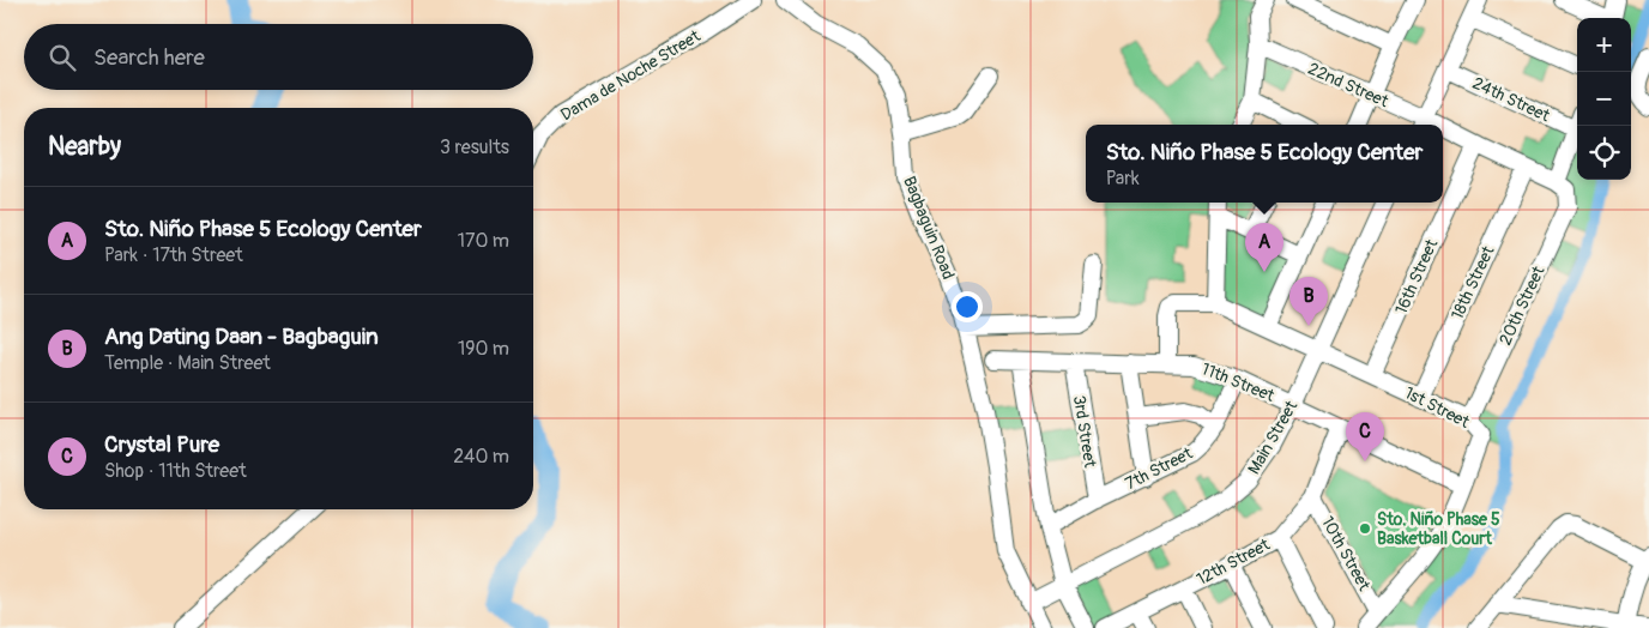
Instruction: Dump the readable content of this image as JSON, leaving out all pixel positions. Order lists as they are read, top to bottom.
{
  "streets": {
    "street": [
      "Dama de Noche Street",
      "22nd Street",
      "24th Street",
      "Bagbaguin Road",
      "16th Street",
      "18th Street",
      "20th Street",
      "11th Street",
      "1st Street",
      "3rd Street",
      "Main Street",
      "7th Street",
      "10th Street",
      "12th Street"
    ]
  },
  "crossings": [
    ["22nd Street", "16th Street"],
    ["22nd Street", "18th Street"],
    ["22nd Street", "20th Street"],
    ["24th Street", "20th Street"],
    ["Bagbaguin Road", "Main Street"],
    ["16th Street", "1st Street"],
    ["18th Street", "1st Street"],
    ["20th Street", "1st Street"],
    ["11th Street", "1st Street"],
    ["11th Street", "3rd Street"],
    ["11th Street", "Main Street"],
    ["11th Street", "7th Street"],
    ["11th Street", "12th Street"],
    ["1st Street", "Main Street"],
    ["1st Street", "10th Street"],
    ["3rd Street", "7th Street"],
    ["10th Street", "12th Street"]
  ],
  "places": ["Sto. Niño Phase 5 Basketball Court"],
  "page": {
    "map_buttons": ["+", "−"],
    "search": "Search here",
    "heading": ["Nearby", "3 results"],
    "popup": ["Sto. Niño Phase 5 Ecology Center", "Park"],
    "list": [
      {
        "mark": "A",
        "name": "Sto. Niño Phase 5 Ecology Center",
        "note": "Park · 17th Street",
        "value": "170 m"
      },
      {
        "mark": "B",
        "name": "Ang Dating Daan - Bagbaguin",
        "note": "Temple · Main Street",
        "value": "190 m"
      },
      {
        "mark": "C",
        "name": "Crystal Pure",
        "note": "Shop · 11th Street",
        "value": "240 m"
      }
    ],
    "pins": ["A", "B", "C"]
  }
}
